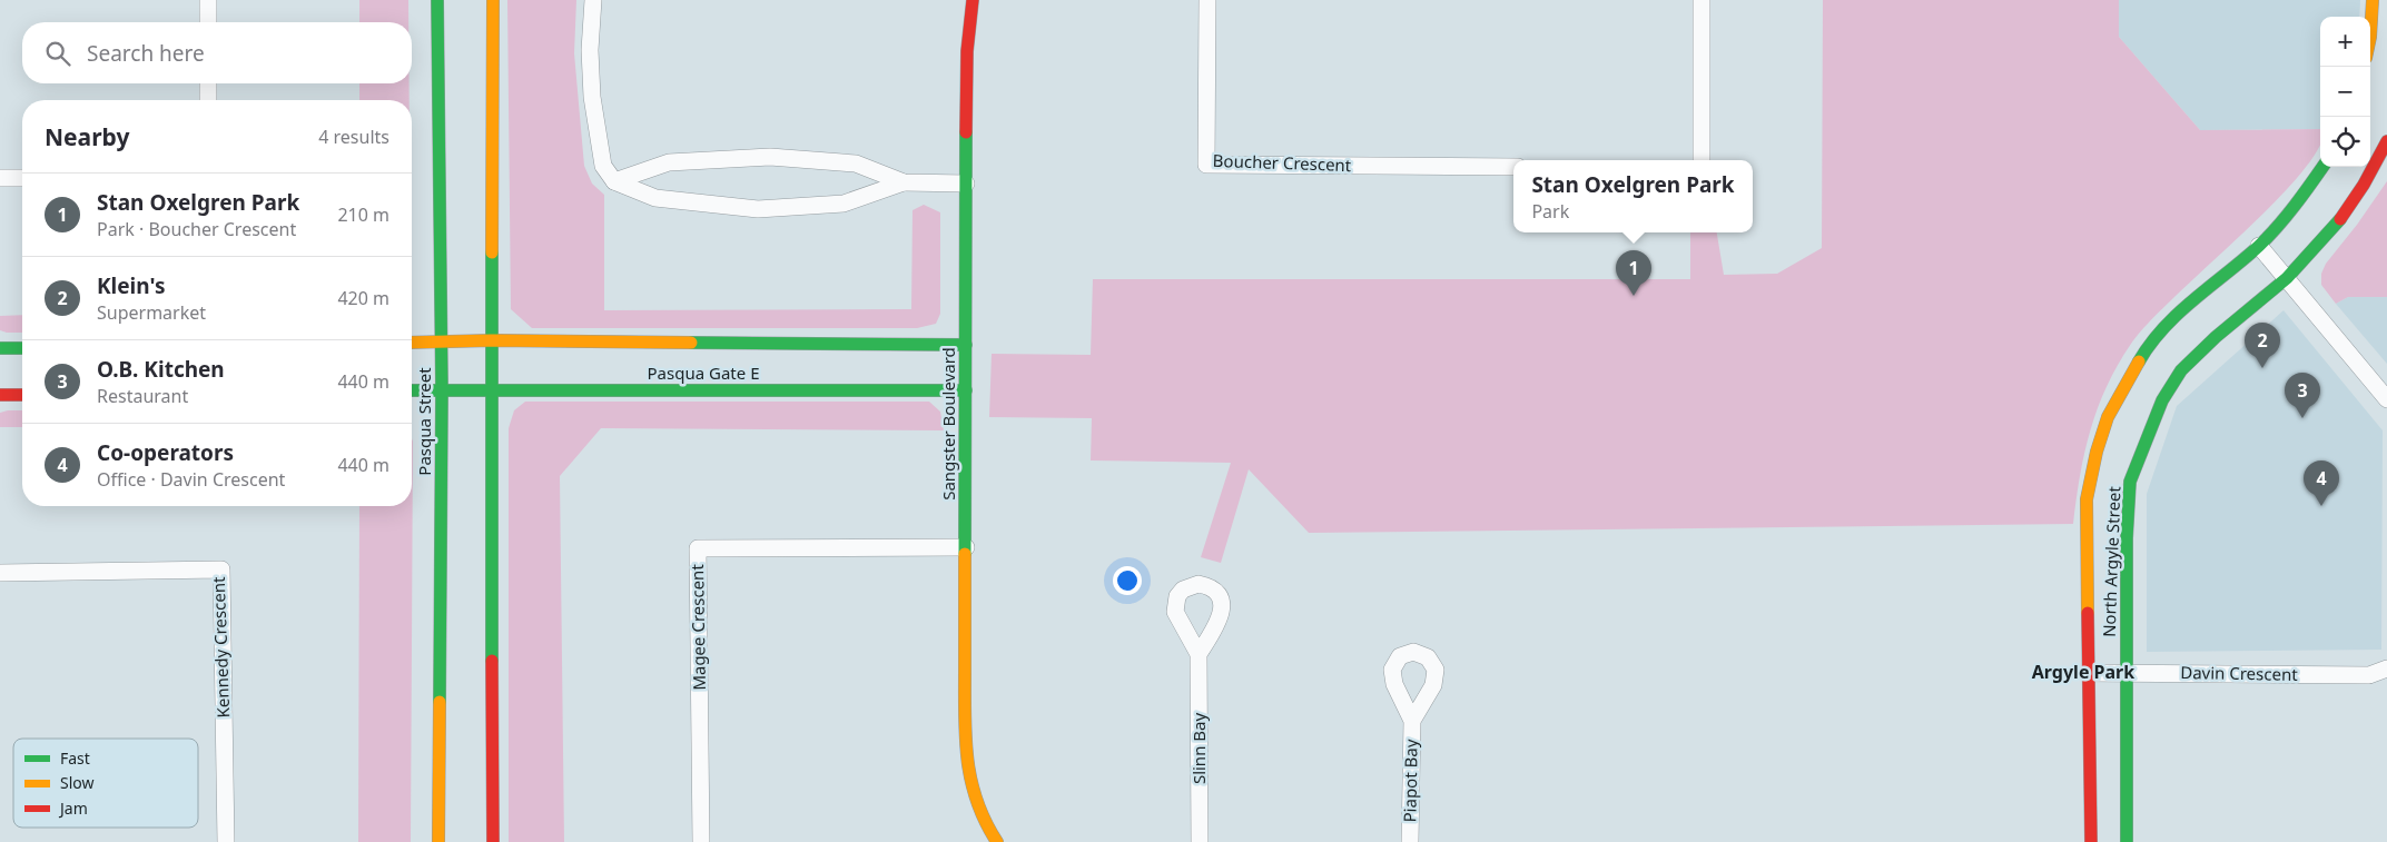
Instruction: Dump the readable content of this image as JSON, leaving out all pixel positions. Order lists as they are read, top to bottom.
{
  "streets": {
    "street": [
      "Boucher Crescent",
      "Pasqua Gate E",
      "Pasqua Street",
      "Sangster Boulevard",
      "North Argyle Street",
      "Magee Crescent",
      "Kennedy Crescent",
      "Davin Crescent",
      "Slinn Bay",
      "Piapot Bay"
    ]
  },
  "crossings": [
    ["Pasqua Gate E", "Pasqua Street"],
    ["Pasqua Gate E", "Sangster Boulevard"],
    ["Sangster Boulevard", "Magee Crescent"],
    ["North Argyle Street", "Davin Crescent"]
  ],
  "districts": ["Argyle Park"],
  "legend": ["Fast", "Slow", "Jam"],
  "page": {
    "map_buttons": ["+", "−"],
    "search": "Search here",
    "heading": ["Nearby", "4 results"],
    "popup": ["Stan Oxelgren Park", "Park"],
    "list": [
      {
        "mark": "1",
        "name": "Stan Oxelgren Park",
        "note": "Park · Boucher Crescent",
        "value": "210 m"
      },
      {
        "mark": "2",
        "name": "Klein's",
        "note": "Supermarket",
        "value": "420 m"
      },
      {
        "mark": "3",
        "name": "O.B. Kitchen",
        "note": "Restaurant",
        "value": "440 m"
      },
      {
        "mark": "4",
        "name": "Co-operators",
        "note": "Office · Davin Crescent",
        "value": "440 m"
      }
    ],
    "pins": [
      "1",
      "2",
      "3",
      "4"
    ]
  }
}
